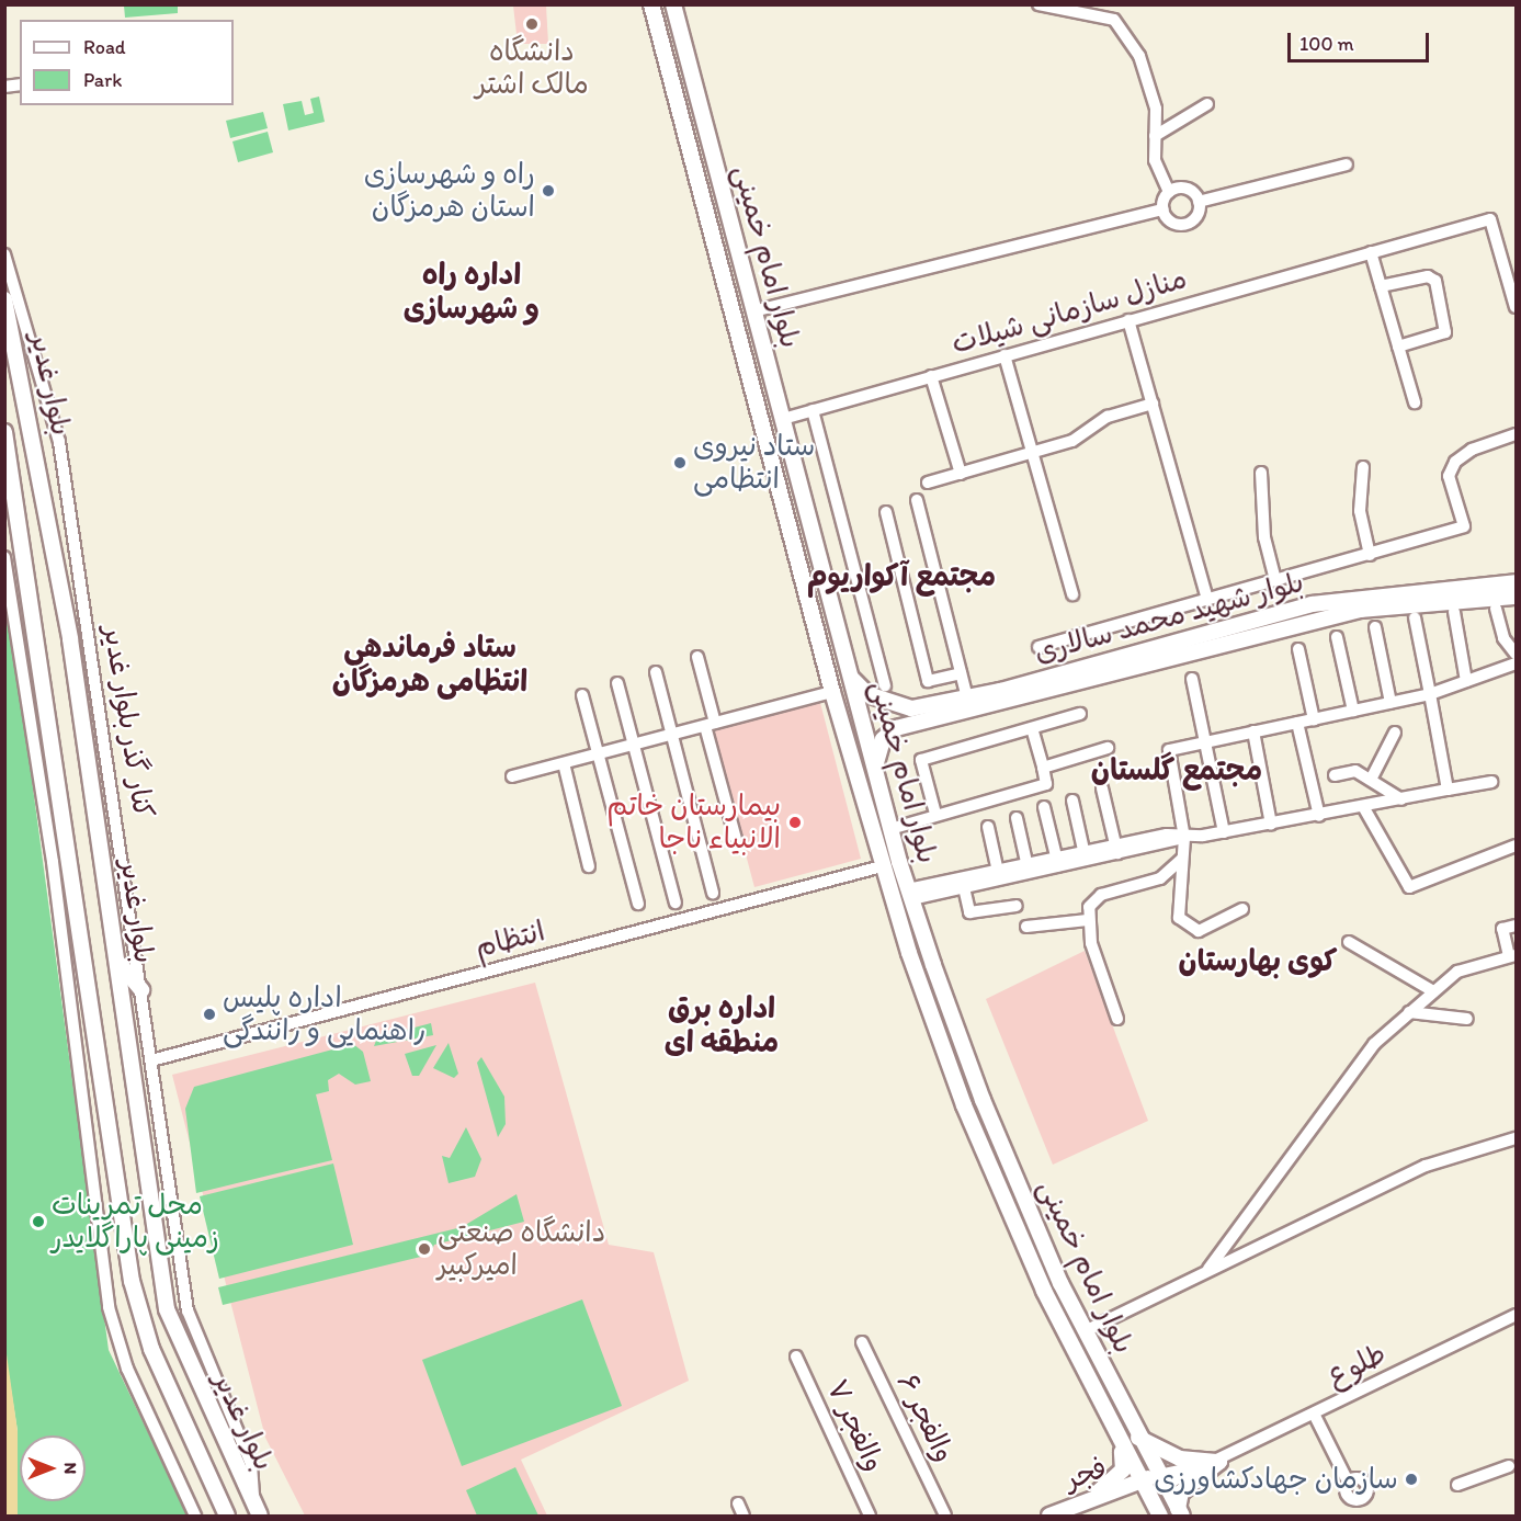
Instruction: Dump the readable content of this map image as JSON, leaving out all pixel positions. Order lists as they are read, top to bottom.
{
  "streets": {
    "main road": [
      "بلوار امام خمینی",
      "بلوار غدیر",
      "بلوار شهید محمد سالاری",
      "فجر"
    ],
    "street": [
      "منازل سازمانی شیلات",
      "کنار گذر بلوار غدیر",
      "انتظام",
      "طلوع",
      "والفجر ۶",
      "والفجر ۷"
    ]
  },
  "crossings": [
    ["بلوار امام خمینی", "منازل سازمانی شیلات"],
    ["بلوار امام خمینی", "بلوار شهید محمد سالاری"],
    ["بلوار امام خمینی", "انتظام"],
    ["بلوار امام خمینی", "طلوع"],
    ["بلوار امام خمینی", "فجر"],
    ["بلوار غدیر", "کنار گذر بلوار غدیر"],
    ["کنار گذر بلوار غدیر", "انتظام"],
    ["طلوع", "فجر"]
  ],
  "districts": [
    "اداره راه و شهرسازی",
    "مجتمع آکواریوم",
    "ستاد فرماندهی انتظامی هرمزگان",
    "مجتمع گلستان",
    "کوی بهارستان",
    "اداره برق منطقه ای"
  ],
  "places": [
    "دانشگاه مالک اشتر",
    "راه و شهرسازی استان هرمزگان",
    "ستاد نیروی انتظامی",
    "بیمارستان خاتم الانبیاء ناجا",
    "اداره پلیس راهنمایی و رانندگی",
    "محل تمرینات زمینی پاراگلایدر",
    "دانشگاه صنعتی امیرکبیر",
    "سازمان جهادکشاورزی"
  ],
  "legend": ["Road", "Park"],
  "scale_bar": "100 m",
  "north": "right"
}
